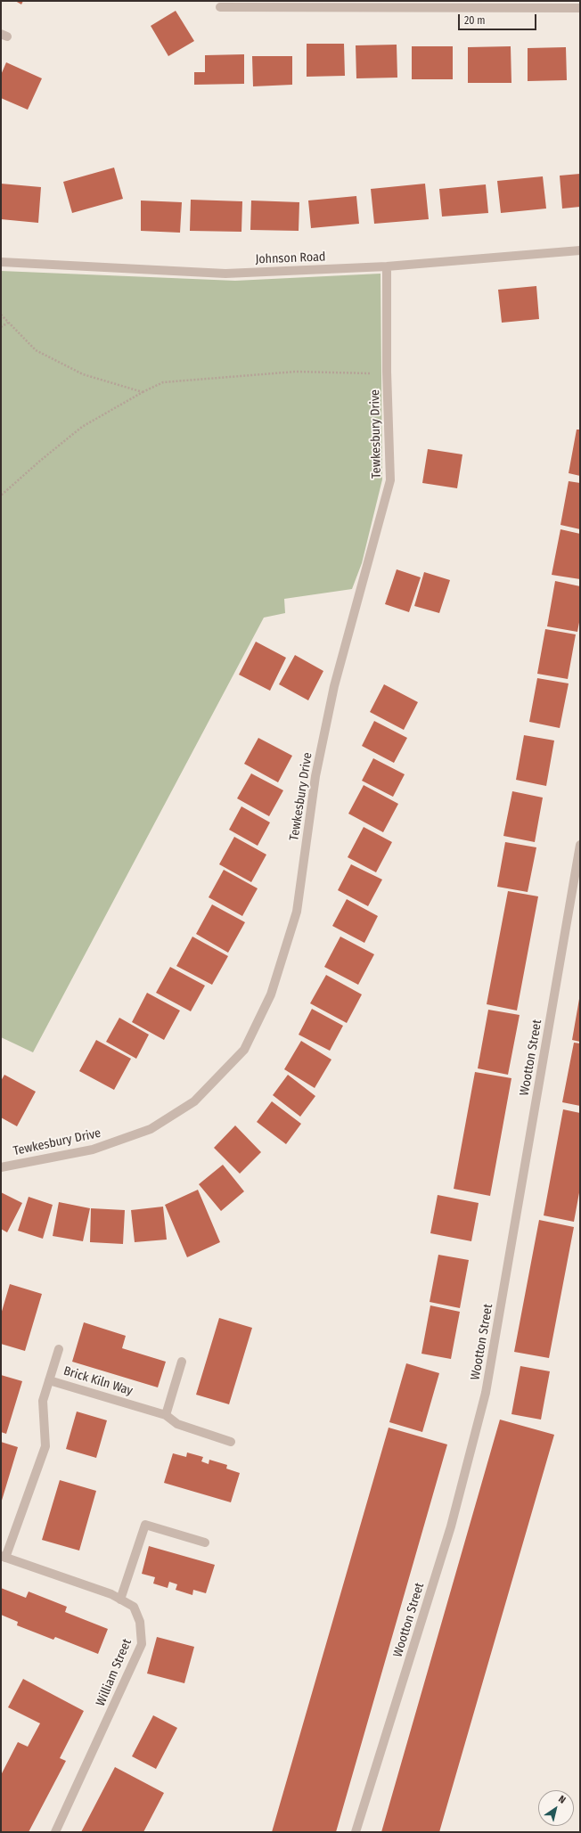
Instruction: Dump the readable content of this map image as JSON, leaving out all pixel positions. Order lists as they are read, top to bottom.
{
  "streets": {
    "street": [
      "Johnson Road",
      "Tewkesbury Drive",
      "Wootton Street",
      "Brick Kiln Way",
      "William Street"
    ]
  },
  "crossings": [
    ["Johnson Road", "Tewkesbury Drive"],
    ["Brick Kiln Way", "William Street"]
  ],
  "scale_bar": "20 m",
  "north": "top right"
}
